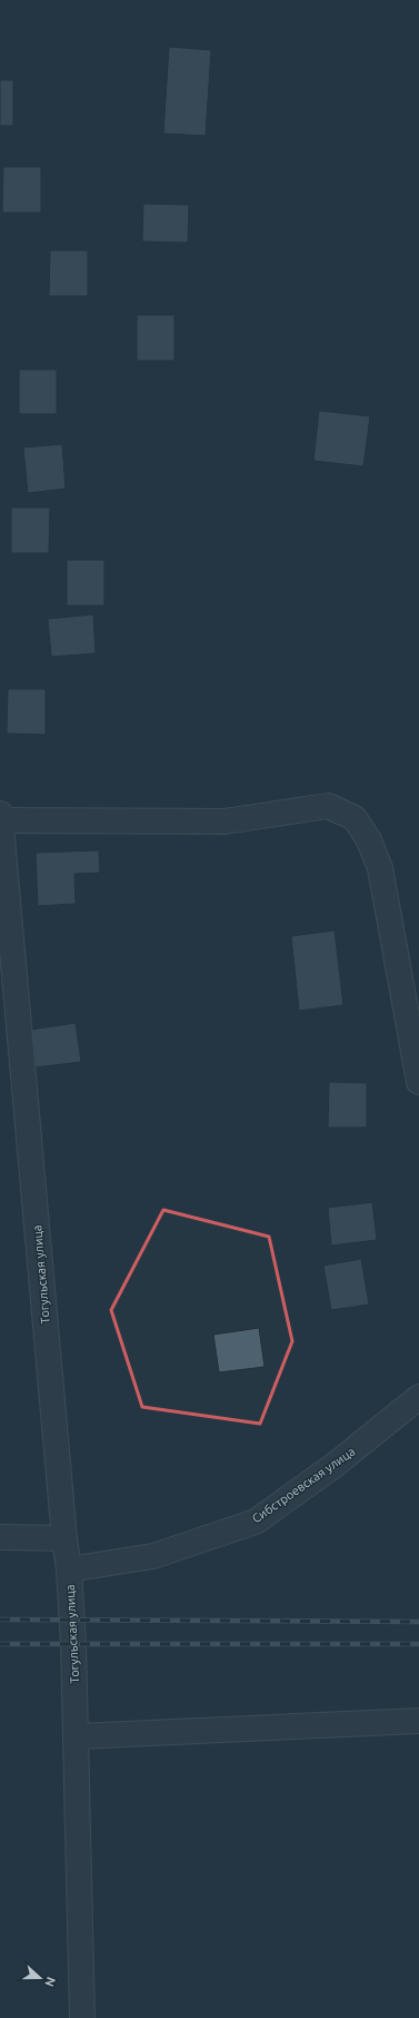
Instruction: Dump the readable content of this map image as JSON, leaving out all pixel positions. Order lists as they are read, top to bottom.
{
  "streets": {
    "street": ["Тогульская улица", "Сибстроевская улица"]
  },
  "crossings": [
    ["Тогульская улица", "Сибстроевская улица"]
  ],
  "north": "right"
}
